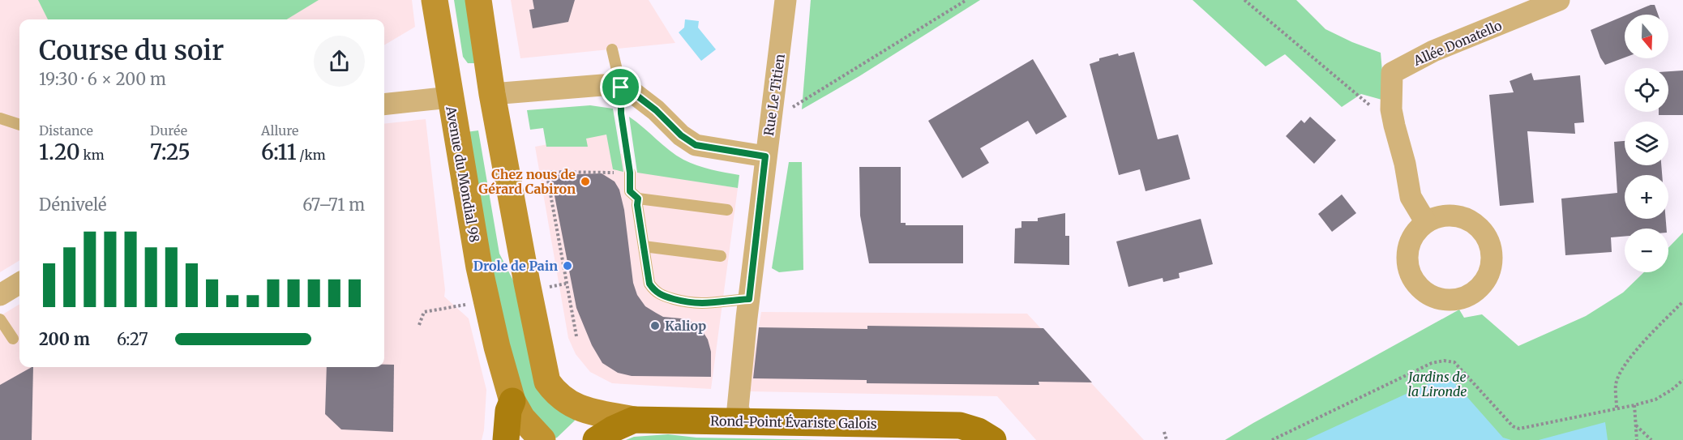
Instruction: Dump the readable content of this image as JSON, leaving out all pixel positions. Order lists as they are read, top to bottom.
{
  "streets": {
    "main road": ["Avenue du Mondial 98", "Rond-Point Évariste Galois"],
    "street": ["Allée Donatello", "Rue Le Titien"]
  },
  "crossings": [
    ["Rue Le Titien", "Rond-Point Évariste Galois"]
  ],
  "parks": ["Jardins de la Lironde"],
  "places": ["Chez nous de Gérard Cabiron", "Drole de Pain", "Kaliop"],
  "north": "bottom",
  "page": {
    "map_buttons": ["+", "−"],
    "heading": ["Course du soir", "19:30 · 6 × 200 m"],
    "stats": [
      ["Distance", "1.20 km"],
      ["Durée", "7:25"],
      ["Allure", "6:11 /km"]
    ],
    "chart": ["Dénivelé", "67–71 m"],
    "list": [
      {
        "name": "200 m",
        "note": "6:27"
      }
    ]
  }
}
